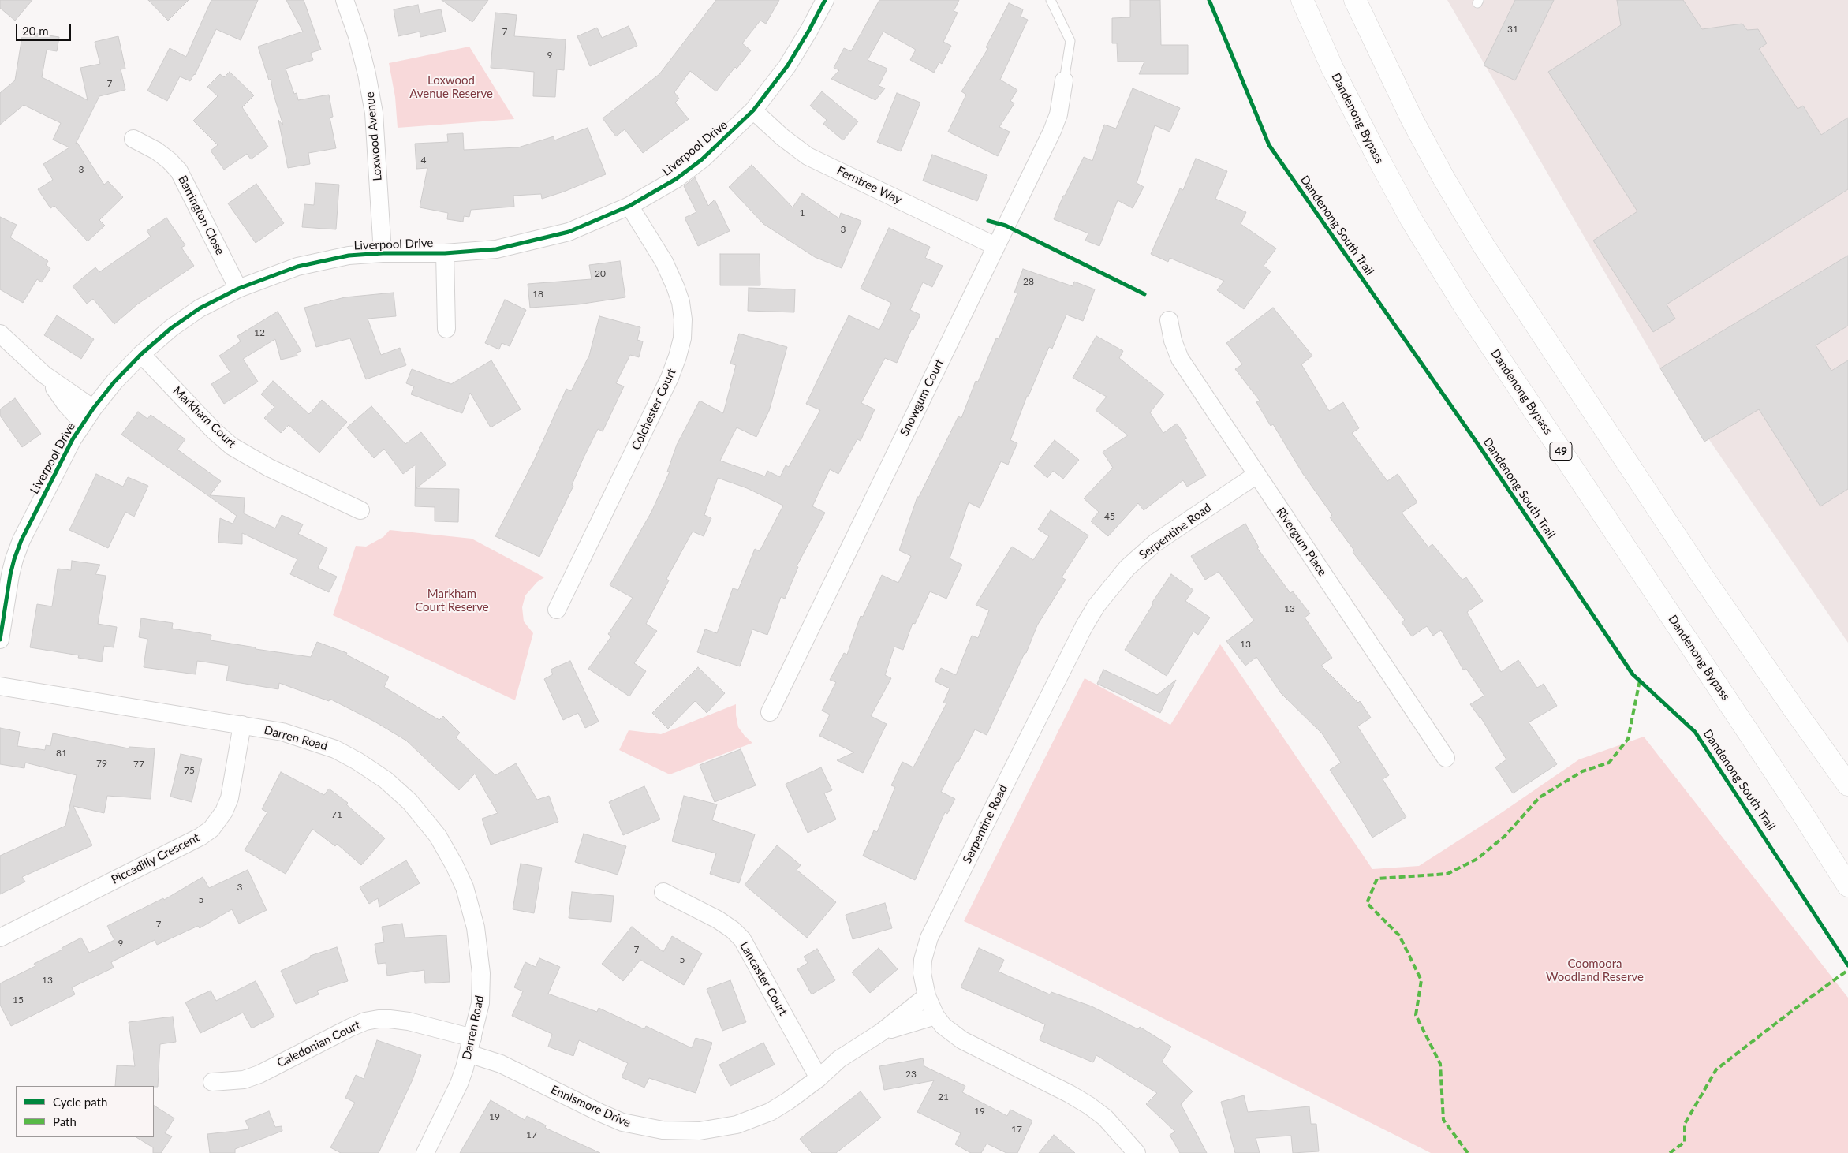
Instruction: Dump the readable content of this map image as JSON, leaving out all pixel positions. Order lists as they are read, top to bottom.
{
  "streets": {
    "highway": ["Dandenong Bypass", "49"],
    "street": [
      "Loxwood Avenue",
      "Liverpool Drive",
      "Ferntree Way",
      "Barrington Close",
      "Snowgum Court",
      "Colchester Court",
      "Markham Court",
      "Serpentine Road",
      "Rivergum Place",
      "Darren Road",
      "Piccadilly Crescent",
      "Lancaster Court",
      "Caledonian Court",
      "Ennismore Drive"
    ],
    "cycle path": ["Dandenong South Trail"]
  },
  "crossings": [
    ["Loxwood Avenue", "Liverpool Drive"],
    ["Liverpool Drive", "Ferntree Way"],
    ["Liverpool Drive", "Barrington Close"],
    ["Liverpool Drive", "Colchester Court"],
    ["Liverpool Drive", "Markham Court"],
    ["Ferntree Way", "Snowgum Court"],
    ["Serpentine Road", "Rivergum Place"],
    ["Serpentine Road", "Ennismore Drive"],
    ["Darren Road", "Piccadilly Crescent"],
    ["Darren Road", "Caledonian Court"],
    ["Darren Road", "Ennismore Drive"],
    ["Lancaster Court", "Ennismore Drive"],
    ["Caledonian Court", "Ennismore Drive"]
  ],
  "parks": ["Loxwood Avenue Reserve", "Markham Court Reserve", "Coomoora Woodland Reserve"],
  "house_numbers": [
    "31",
    "7",
    "9",
    "7",
    "4",
    "3",
    "1",
    "3",
    "20",
    "28",
    "18",
    "12",
    "45",
    "13",
    "13",
    "81",
    "79",
    "77",
    "75",
    "71",
    "3",
    "5",
    "7",
    "9",
    "7",
    "5",
    "13",
    "15",
    "23",
    "21",
    "19",
    "19",
    "17",
    "17"
  ],
  "legend": ["Cycle path", "Path"],
  "scale_bar": "20 m"
}
